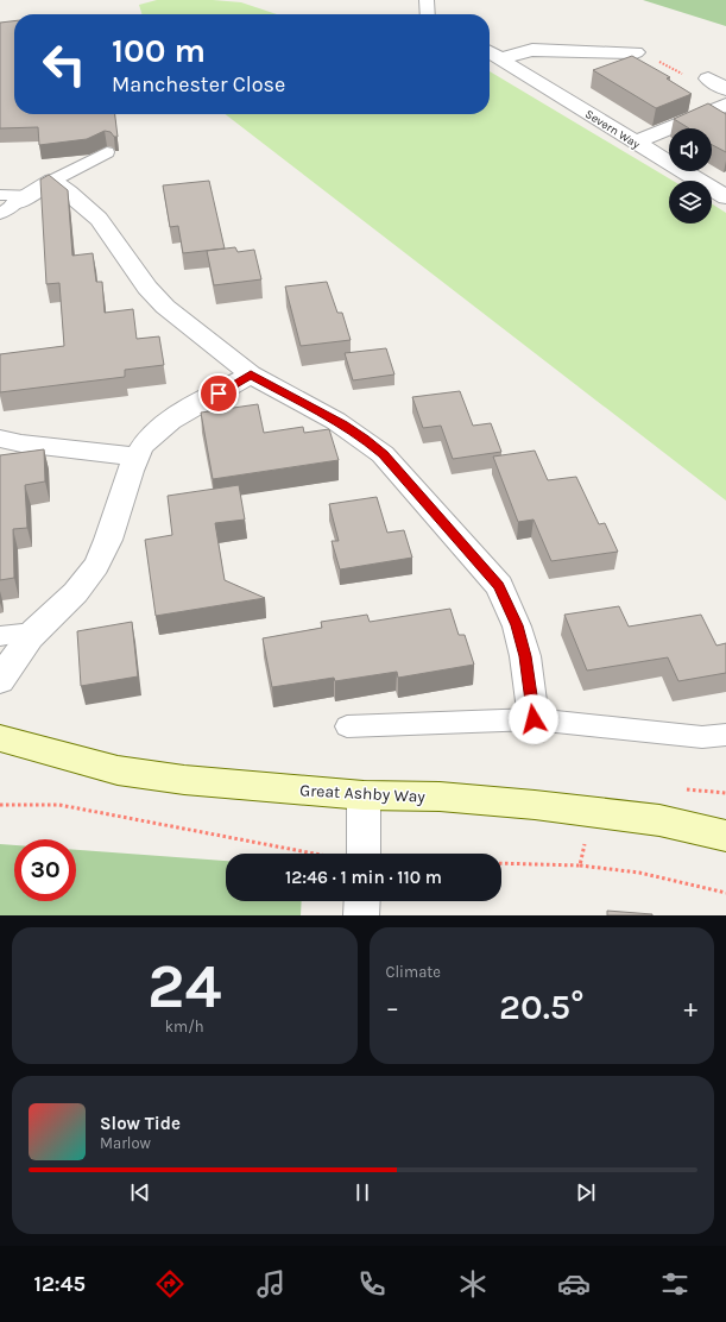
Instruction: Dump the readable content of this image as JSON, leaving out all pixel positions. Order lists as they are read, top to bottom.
{
  "streets": {
    "street": ["Severn Way", "Great Ashby Way"]
  },
  "page": {
    "turn": ["100 m", "Manchester Close"],
    "limit": "30",
    "trip": "12:46 · 1 min · 110 m",
    "tile": [
      ["24", "km/h"],
      "Climate"
    ],
    "heat": ["−", "20.5°", "+"],
    "song": ["Slow Tide", "Marlow"],
    "tabs": "12:45"
  }
}
